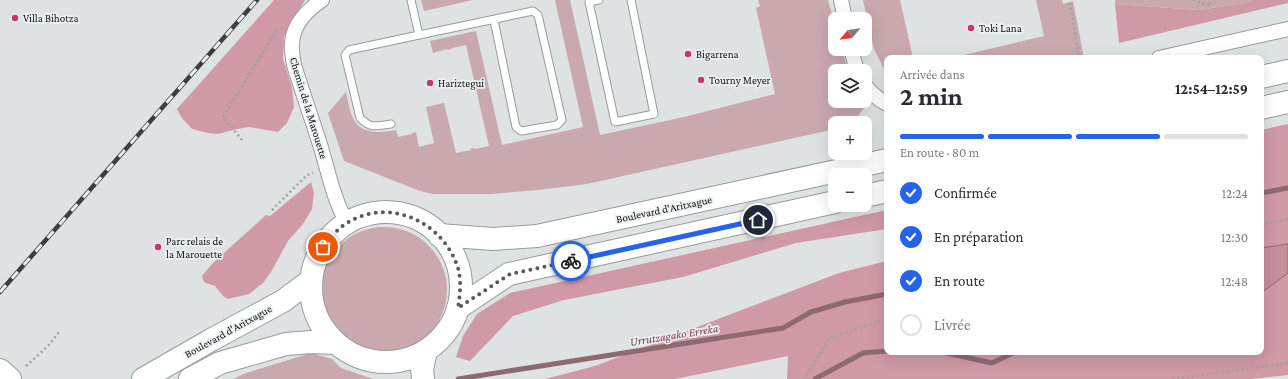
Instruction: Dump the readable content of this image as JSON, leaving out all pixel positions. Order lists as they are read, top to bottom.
{
  "streets": {
    "main road": ["Boulevard d'Aritxague"],
    "street": ["Chemin de la Marouette"]
  },
  "water": ["Urrutzagako Erreka"],
  "places": [
    "Villa Bihotza",
    "Toki Lana",
    "Bigarrena",
    "Tourny Meyer",
    "Hariztegui",
    "Parc relais de la Marouette"
  ],
  "north": "bottom left",
  "page": {
    "map_buttons": ["+", "−"],
    "heading": ["2 min", "Arrivée dans", "12:54–12:59"],
    "bar": "En route · 80 m",
    "list": [
      ["Confirmée", "12:24"],
      ["En préparation", "12:30"],
      ["En route", "12:48"],
      "Livrée"
    ]
  }
}
